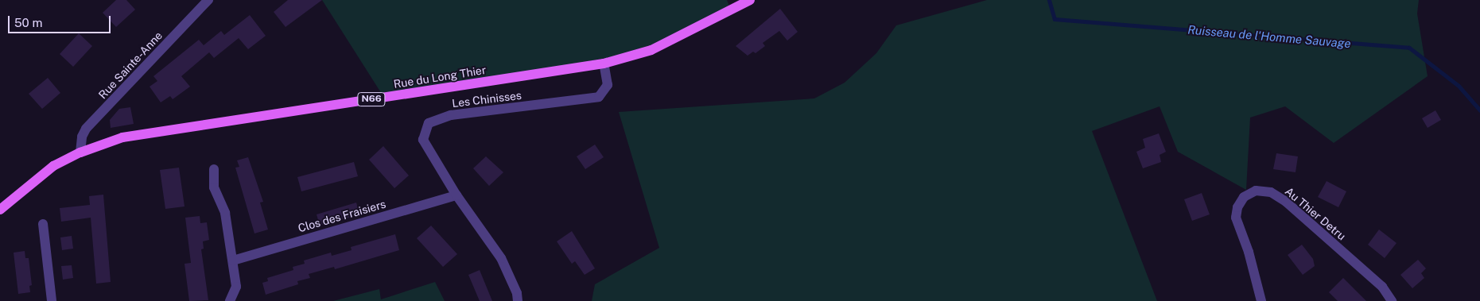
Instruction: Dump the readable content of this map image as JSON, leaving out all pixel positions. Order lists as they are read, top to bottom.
{
  "streets": {
    "main road": ["Rue du Long Thier", "N66"],
    "street": [
      "Rue Sainte-Anne",
      "Les Chinisses",
      "Au Thier Detru",
      "Clos des Fraisiers"
    ]
  },
  "crossings": [
    ["Rue Sainte-Anne", "Rue du Long Thier"],
    ["Rue du Long Thier", "Les Chinisses"],
    ["Les Chinisses", "Clos des Fraisiers"]
  ],
  "water": ["Ruisseau de l'Homme Sauvage"],
  "scale_bar": "50 m"
}
